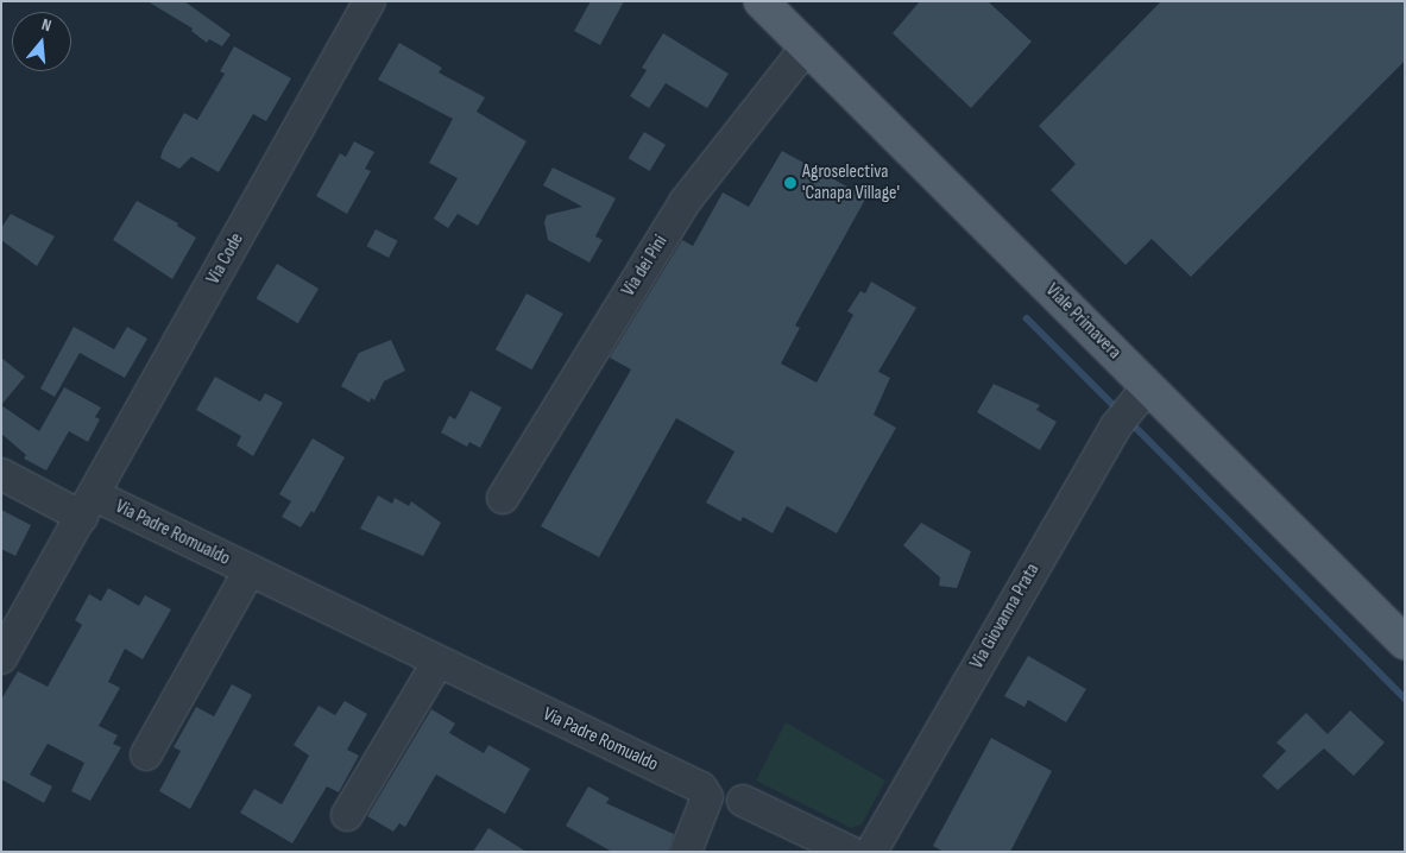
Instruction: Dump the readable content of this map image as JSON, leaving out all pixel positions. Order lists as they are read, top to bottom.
{
  "streets": {
    "main road": ["Viale Primavera"],
    "street": [
      "Via Code",
      "Via dei Pini",
      "Via Padre Romualdo",
      "Via Giovanna Prata"
    ]
  },
  "crossings": [
    ["Via Code", "Via Padre Romualdo"],
    ["Via dei Pini", "Viale Primavera"],
    ["Viale Primavera", "Via Giovanna Prata"]
  ],
  "places": ["Agroselectiva 'Canapa Village'"],
  "north": "top"
}
